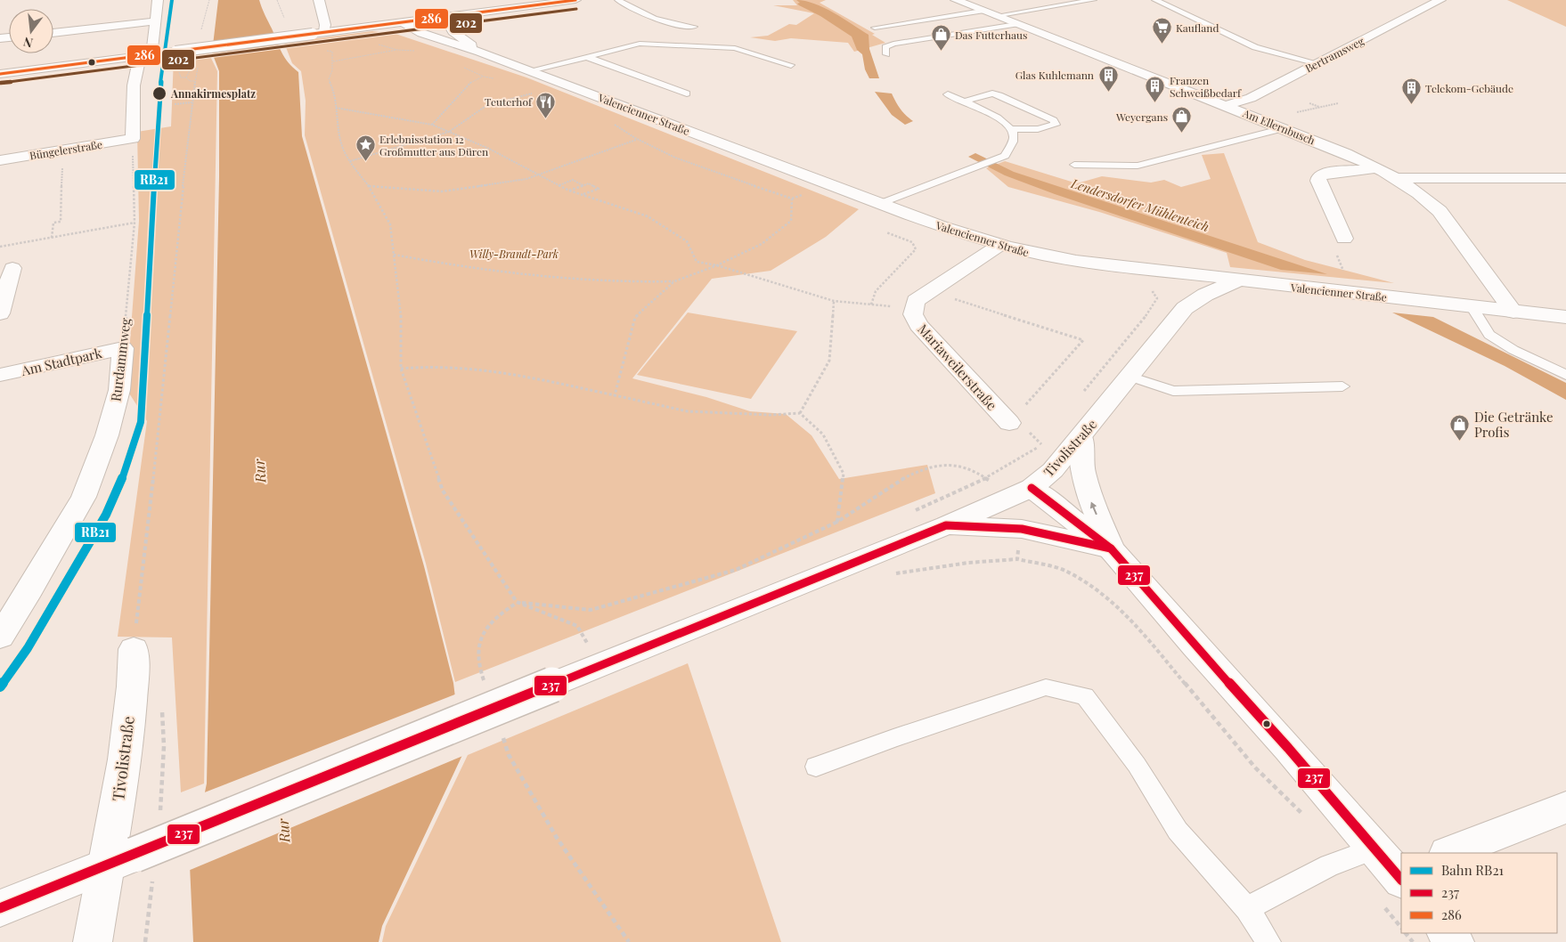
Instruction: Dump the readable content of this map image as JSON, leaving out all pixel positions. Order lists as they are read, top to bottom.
{
  "streets": {
    "street": [
      "Bertramsweg",
      "Valencienner Straße",
      "Am Ellernbusch",
      "Büngelerstraße",
      "Rurdammweg",
      "Am Stadtpark",
      "Mariaweilerstraße",
      "Tivolistraße"
    ]
  },
  "crossings": [
    ["Bertramsweg", "Am Ellernbusch"],
    ["Valencienner Straße", "Am Ellernbusch"],
    ["Valencienner Straße", "Mariaweilerstraße"],
    ["Valencienner Straße", "Tivolistraße"],
    ["Büngelerstraße", "Rurdammweg"],
    ["Rurdammweg", "Am Stadtpark"]
  ],
  "water": ["Lendersdorfer Mühlenteich", "Rur"],
  "parks": ["Willy-Brandt-Park"],
  "places": {
    "supermarket": ["Kaufland"],
    "shop": ["Das Futterhaus", "Weyergans", "Die Getränke Profis"],
    "building": ["Glas Kuhlemann", "Franzen Schweißbedarf", "Telekom-Gebäude"],
    "other": ["Annakirmesplatz"],
    "restaurant": ["Teuterhof"],
    "place": ["Erlebnisstation 12 Großmutter aus Düren"]
  },
  "lines": [
    "rail line RB21",
    "transit line 286",
    "transit line 202",
    "transit line 237"
  ],
  "legend": ["Bahn RB21", "237", "286"],
  "north": "bottom"
}
